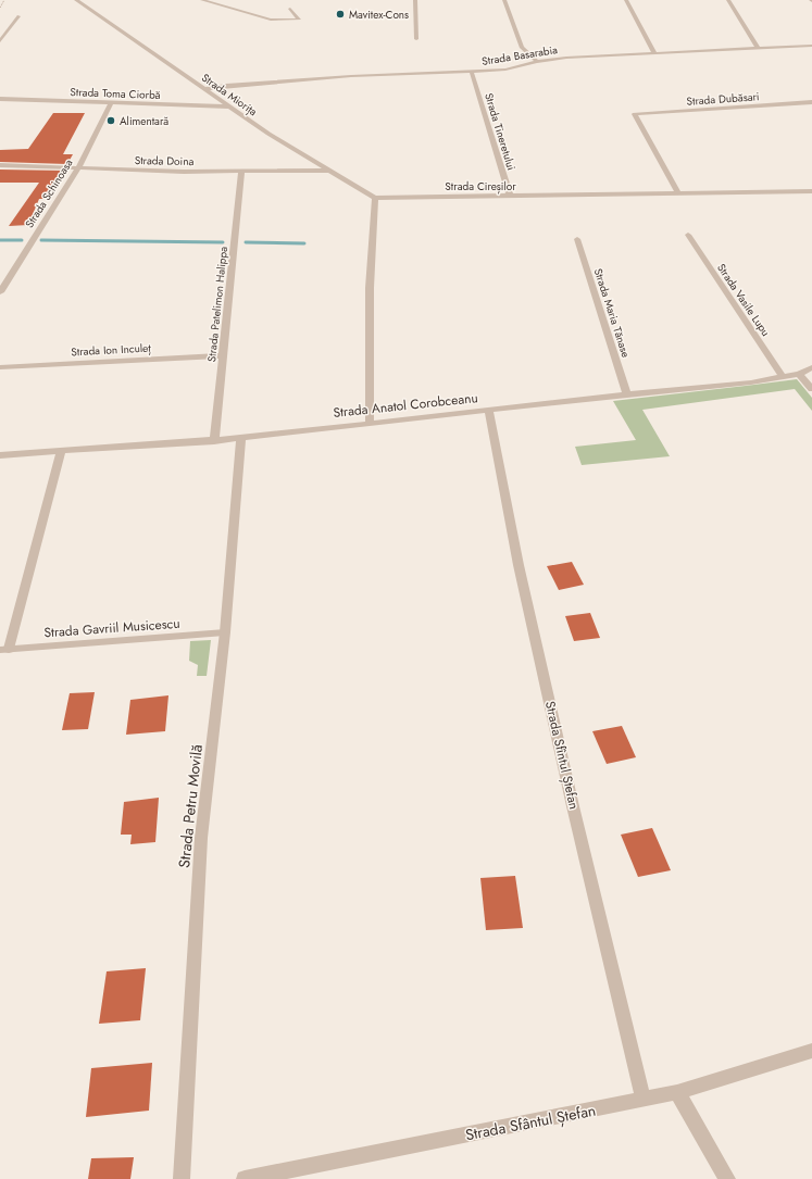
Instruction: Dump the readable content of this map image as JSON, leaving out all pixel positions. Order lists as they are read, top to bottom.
{
  "streets": {
    "street": [
      "Strada Basarabia",
      "Strada Toma Ciorbă",
      "Strada Miorița",
      "Strada Dubăsari",
      "Strada Tineretului",
      "Strada Doina",
      "Strada Cireșilor",
      "Strada Schinoasa",
      "Strada Vasile Lupu",
      "Strada Patelimon Halippa",
      "Strada Maria Tănase",
      "Strada Ion Inculeț",
      "Strada Anatol Corobceanu",
      "Strada Sfîntul Ștefan",
      "Strada Petru Movilă",
      "Strada Sfântul Ștefan"
    ],
    "lane": ["Strada Gavriil Musicescu"]
  },
  "crossings": [
    ["Strada Basarabia", "Strada Miorița"],
    ["Strada Basarabia", "Strada Tineretului"],
    ["Strada Toma Ciorbă", "Strada Miorița"],
    ["Strada Toma Ciorbă", "Strada Schinoasa"],
    ["Strada Miorița", "Strada Doina"],
    ["Strada Miorița", "Strada Cireșilor"],
    ["Strada Dubăsari", "Strada Cireșilor"],
    ["Strada Tineretului", "Strada Cireșilor"],
    ["Strada Doina", "Strada Schinoasa"],
    ["Strada Doina", "Strada Patelimon Halippa"],
    ["Strada Vasile Lupu", "Strada Anatol Corobceanu"],
    ["Strada Patelimon Halippa", "Strada Ion Inculeț"],
    ["Strada Patelimon Halippa", "Strada Anatol Corobceanu"],
    ["Strada Maria Tănase", "Strada Anatol Corobceanu"],
    ["Strada Anatol Corobceanu", "Strada Sfîntul Ștefan"],
    ["Strada Anatol Corobceanu", "Strada Petru Movilă"],
    ["Strada Gavriil Musicescu", "Strada Petru Movilă"],
    ["Strada Sfîntul Ștefan", "Strada Sfântul Ștefan"]
  ],
  "places": ["Mavitex-Cons", "Alimentară"]
}
